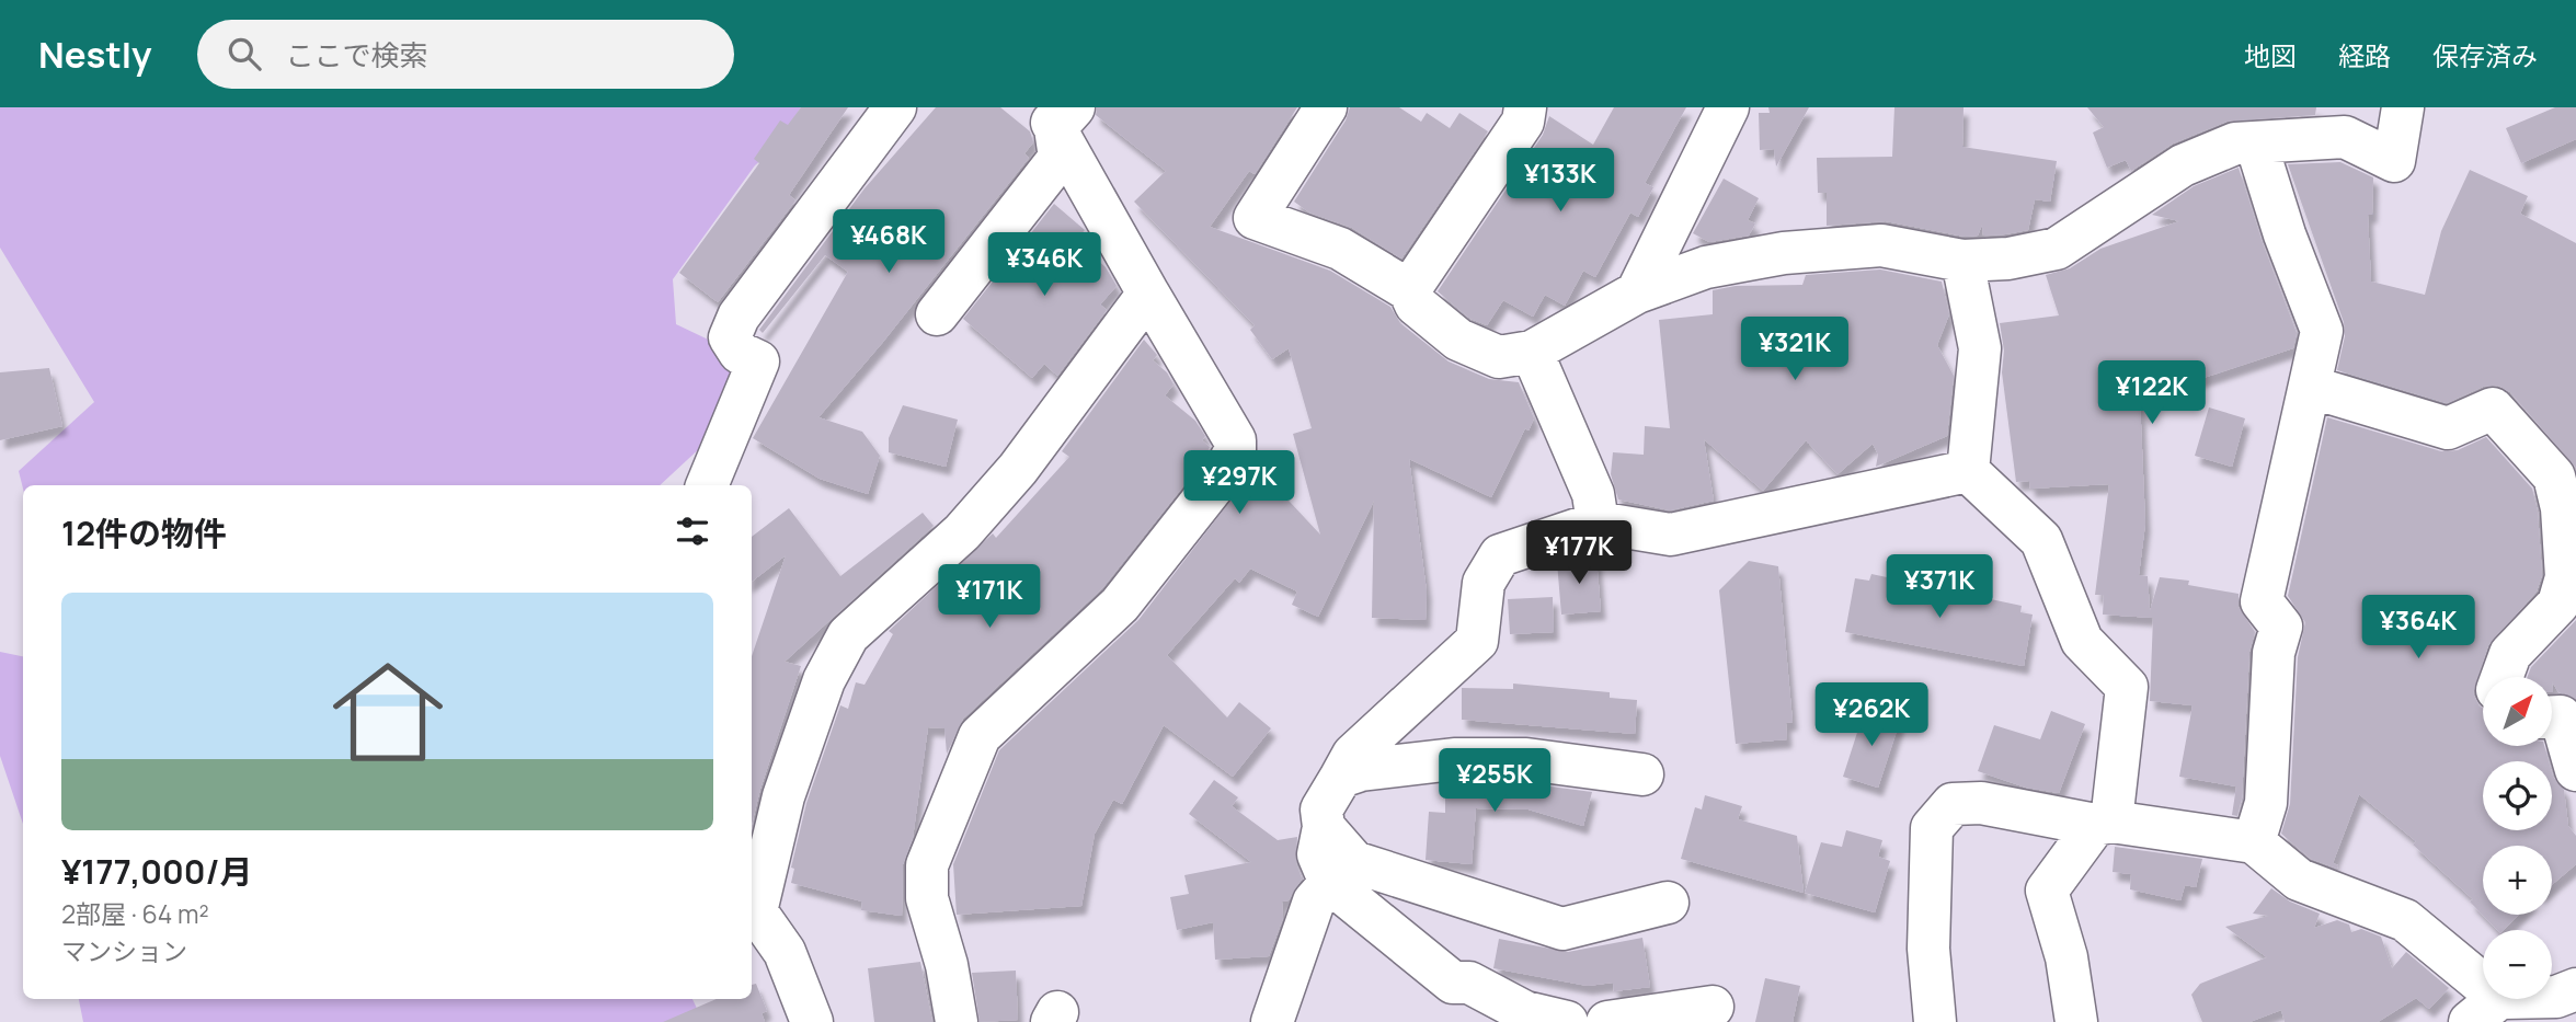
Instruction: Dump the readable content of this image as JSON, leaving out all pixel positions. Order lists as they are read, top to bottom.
{
  "north": "top right",
  "page": {
    "header": "Nestly",
    "search": "ここで検索",
    "nav": ["地図", "経路", "保存済み"],
    "price": [
      "¥133K",
      "¥468K",
      "¥346K",
      "¥321K",
      "¥122K",
      "¥297K",
      "¥177K",
      "¥371K",
      "¥171K",
      "¥364K",
      "¥262K",
      "¥255K"
    ],
    "heading": "12件の物件",
    "list": [
      {
        "name": "¥177,000/月",
        "note": "2部屋 · 64 m² · マンション"
      }
    ],
    "map_buttons": ["+", "−"]
  }
}
